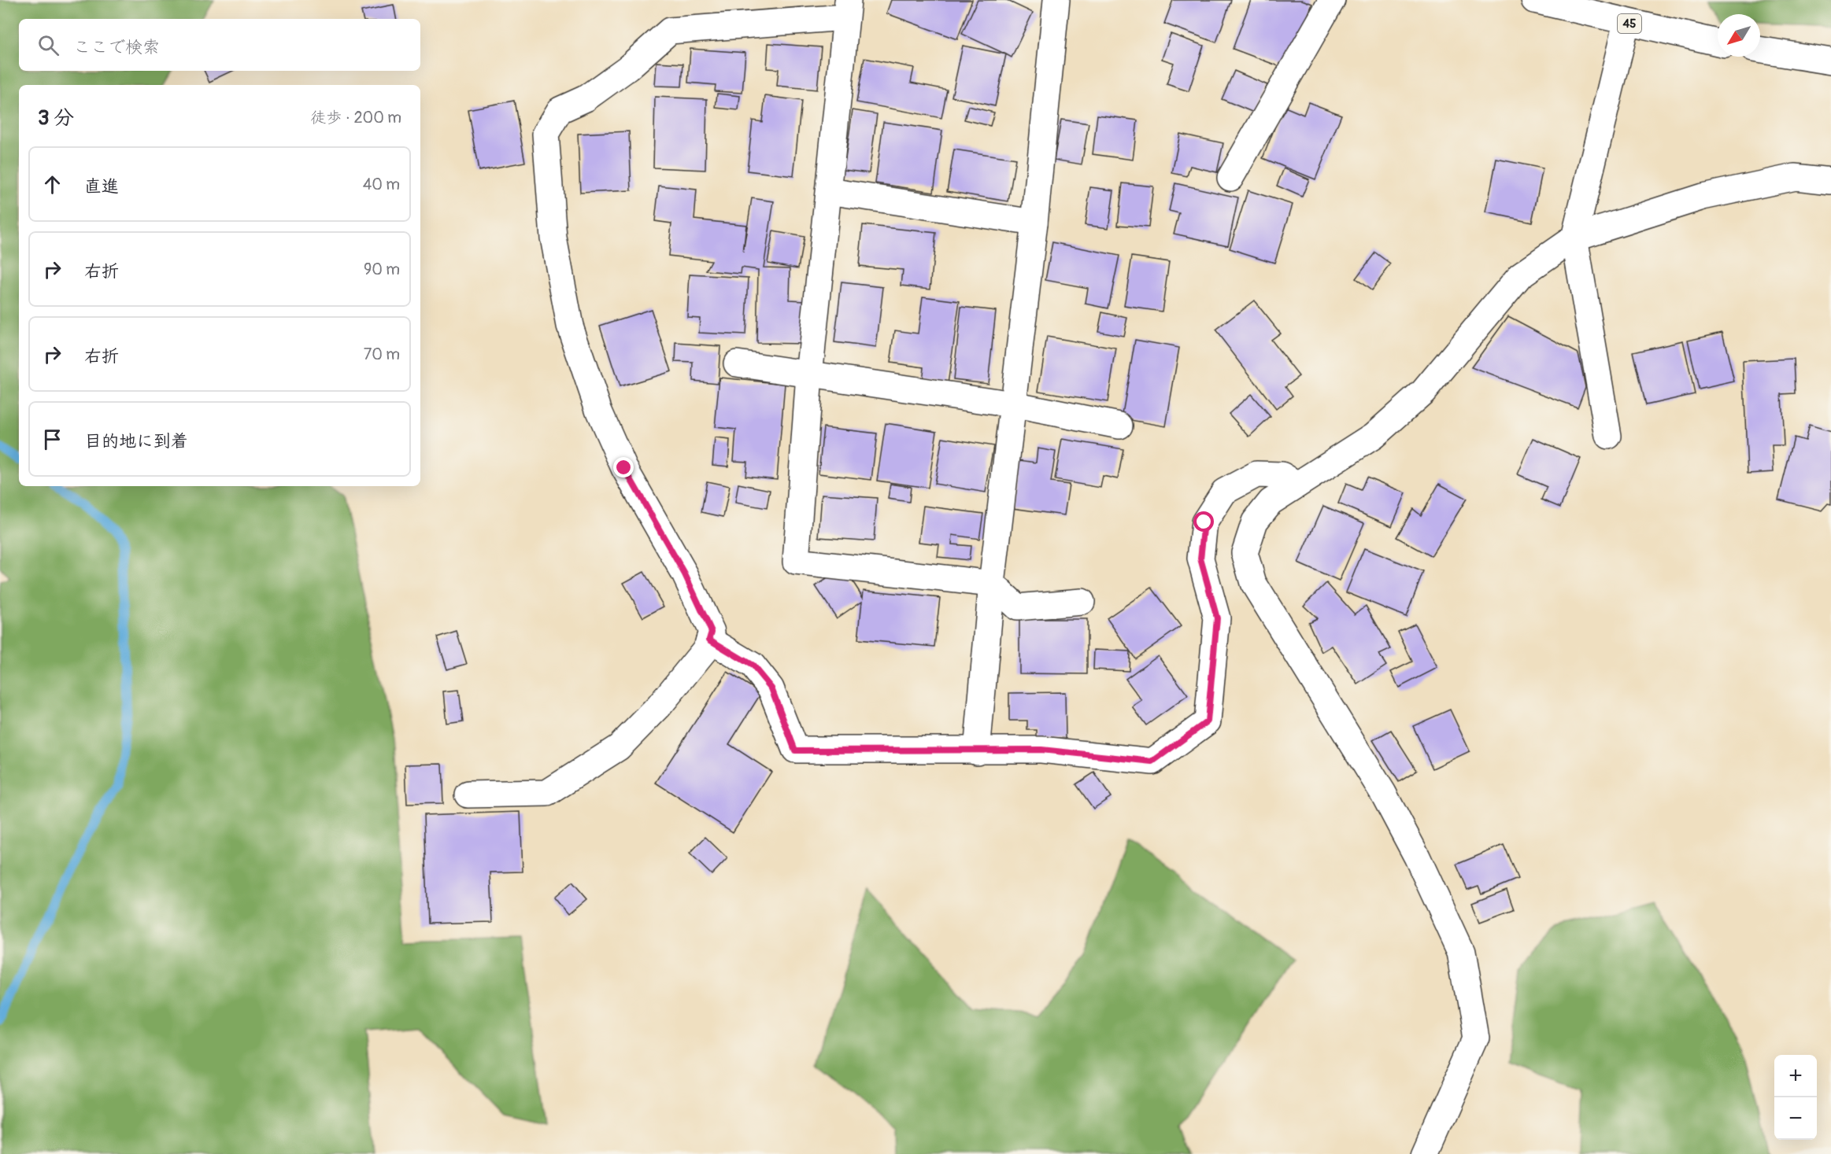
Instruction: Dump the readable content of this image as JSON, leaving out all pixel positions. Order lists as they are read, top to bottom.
{
  "streets": {
    "main road": ["45"]
  },
  "north": "bottom left",
  "page": {
    "search": "ここで検索",
    "heading": ["3 分", "徒歩 · 200 m"],
    "list": [
      ["直進", "40 m"],
      ["右折", "90 m"],
      ["右折", "70 m"],
      "目的地に到着"
    ],
    "map_buttons": ["+", "−"]
  }
}
